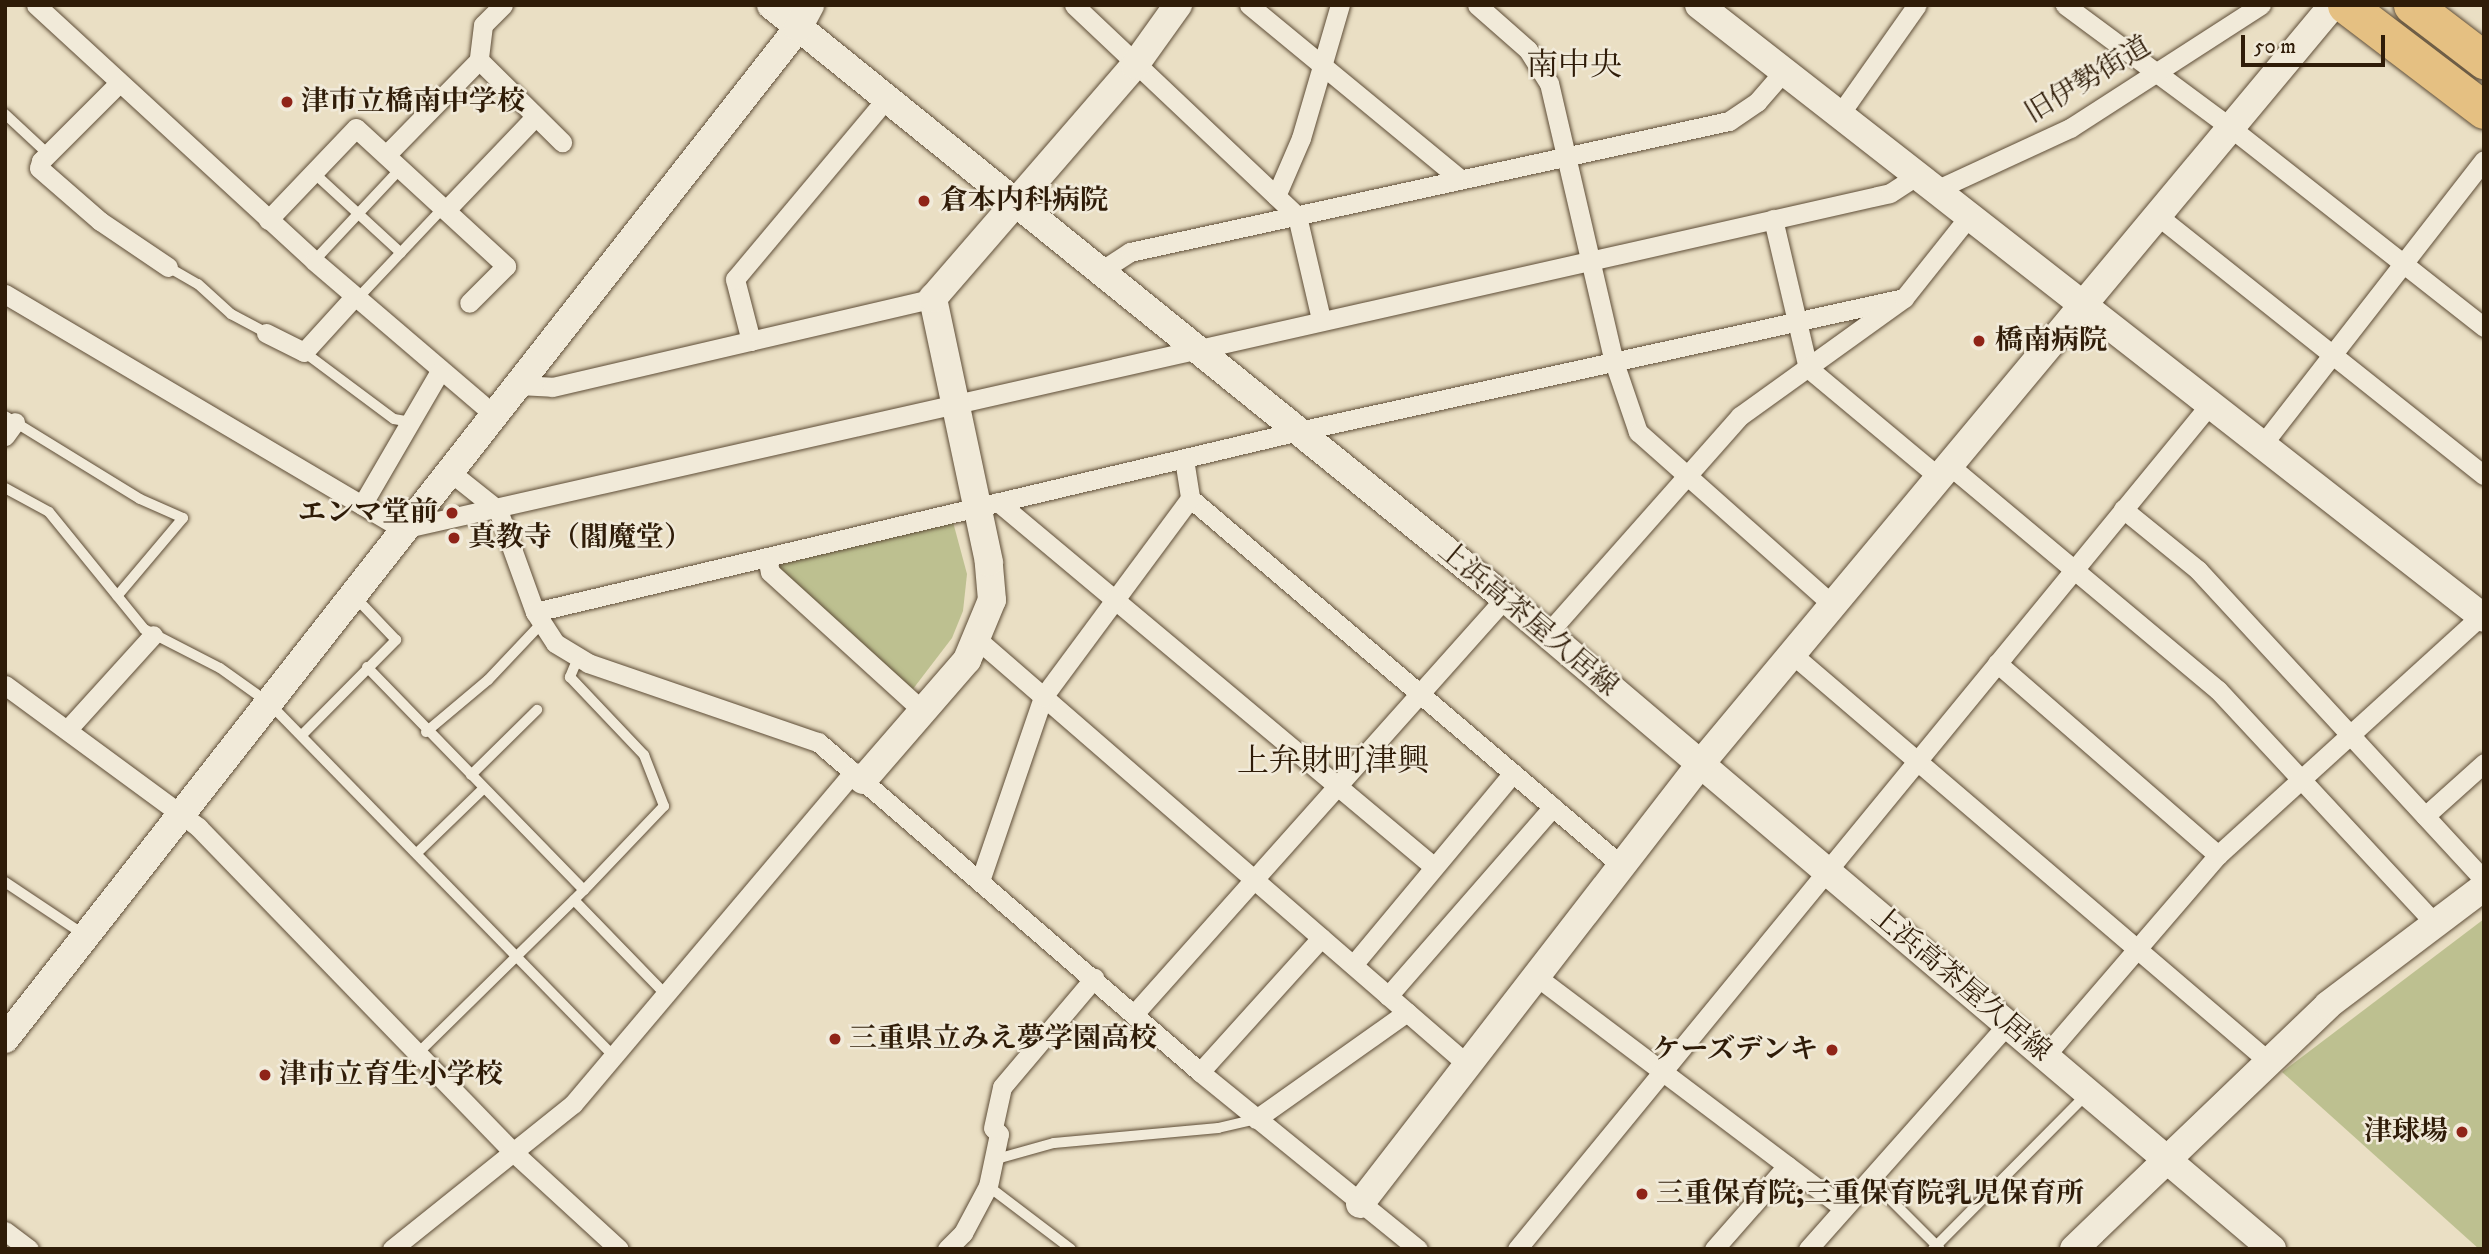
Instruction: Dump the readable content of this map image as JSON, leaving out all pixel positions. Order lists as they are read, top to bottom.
{
  "streets": {
    "street": ["旧伊勢街道", "上浜高茶屋久居線"]
  },
  "crossings": [
    ["旧伊勢街道", "上浜高茶屋久居線"]
  ],
  "districts": ["南中央", "上弁財町津興"],
  "places": [
    "津市立橋南中学校",
    "倉本内科病院",
    "橋南病院",
    "エンマ堂前",
    "真教寺（閻魔堂）",
    "三重県立みえ夢学園高校",
    "ケーズデンキ",
    "津市立育生小学校",
    "津球場",
    "三重保育院;三重保育院乳児保育所"
  ],
  "scale_bar": "50 m"
}
